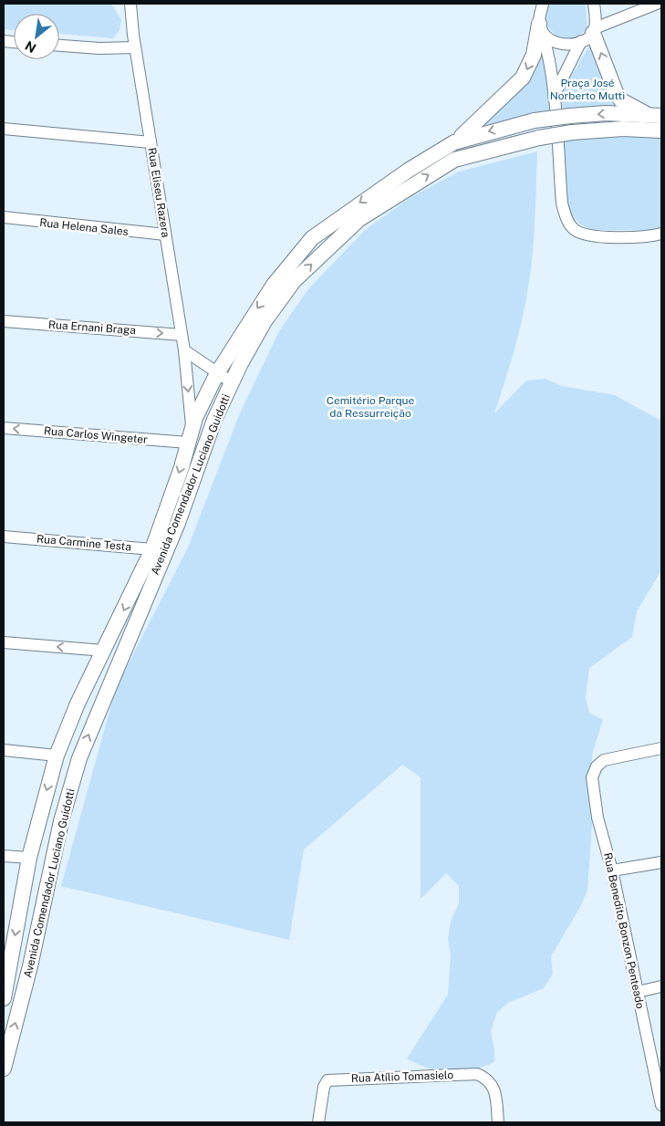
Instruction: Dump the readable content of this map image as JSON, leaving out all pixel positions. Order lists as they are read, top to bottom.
{
  "streets": {
    "main road": ["Avenida Comendador Luciano Guidotti"],
    "street": [
      "Rua Eliseu Razera",
      "Rua Helena Sales",
      "Rua Ernani Braga",
      "Rua Carlos Wingeter",
      "Rua Carmine Testa",
      "Rua Benedito Bonzon Penteado",
      "Rua Atílio Tomasielo"
    ]
  },
  "crossings": [
    ["Rua Eliseu Razera", "Rua Helena Sales"],
    ["Rua Eliseu Razera", "Rua Ernani Braga"],
    ["Rua Eliseu Razera", "Avenida Comendador Luciano Guidotti"],
    ["Rua Carlos Wingeter", "Avenida Comendador Luciano Guidotti"],
    ["Avenida Comendador Luciano Guidotti", "Rua Carmine Testa"]
  ],
  "one_way": ["Rua Ernani Braga", "Rua Carlos Wingeter"],
  "parks": ["Praça José Norberto Mutti", "Cemitério Parque da Ressurreição"],
  "north": "bottom left"
}
